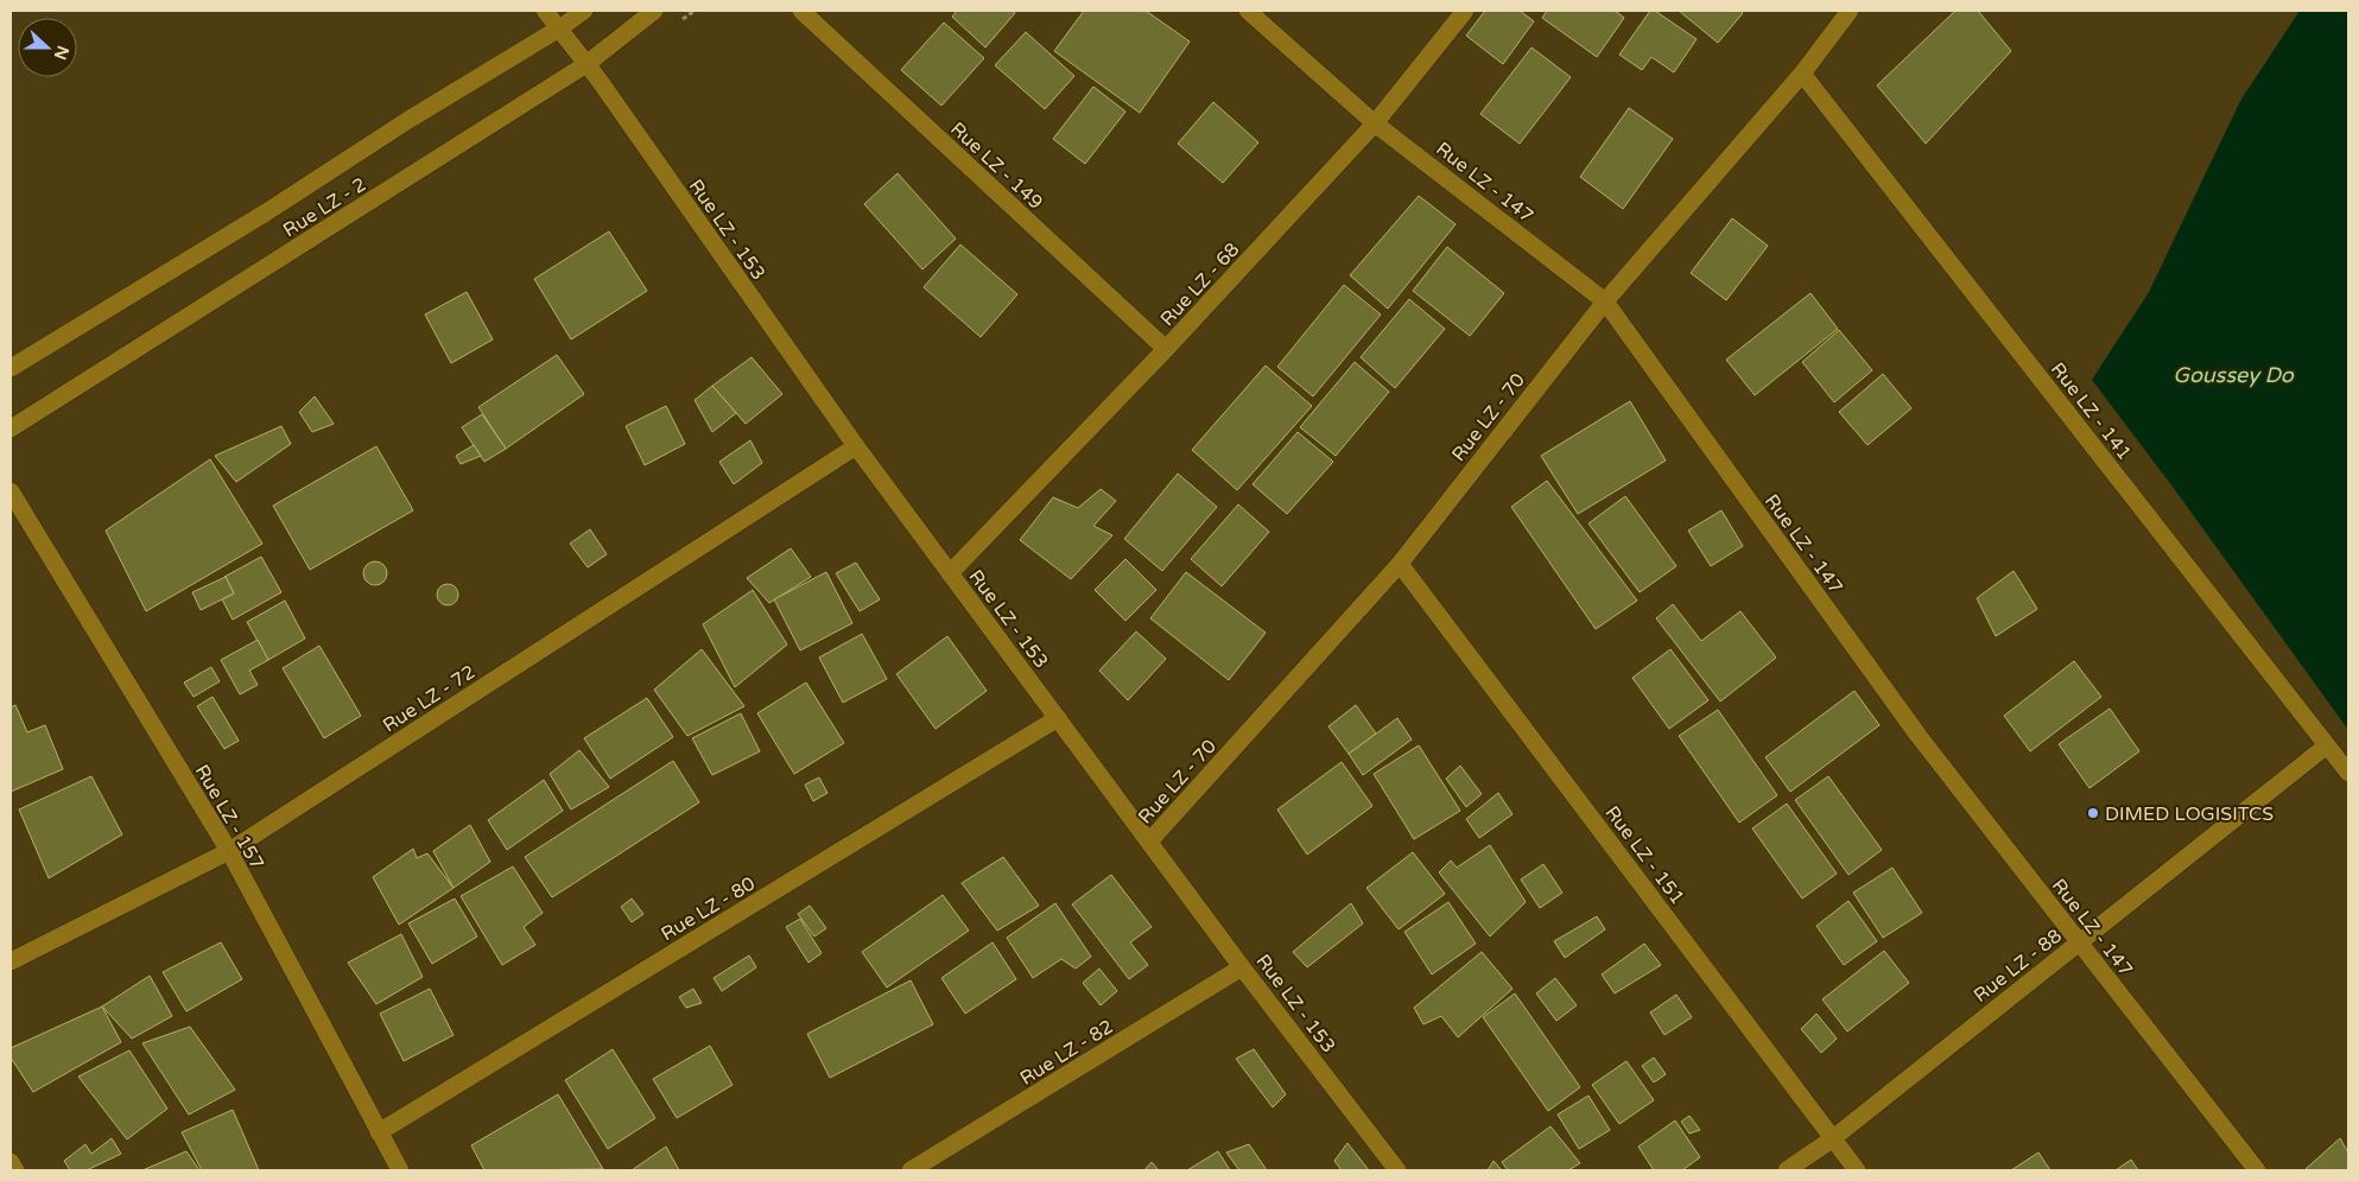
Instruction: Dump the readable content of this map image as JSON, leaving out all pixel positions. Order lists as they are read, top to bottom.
{
  "streets": {
    "street": [
      "Rue LZ - 149",
      "Rue LZ - 147",
      "Rue LZ - 2",
      "Rue LZ - 153",
      "Rue LZ - 68",
      "Rue LZ - 141",
      "Rue LZ - 70",
      "Rue LZ - 72",
      "Rue LZ - 157",
      "Rue LZ - 151",
      "Rue LZ - 80",
      "Rue LZ - 88",
      "Rue LZ - 82"
    ]
  },
  "crossings": [
    ["Rue LZ - 149", "Rue LZ - 68"],
    ["Rue LZ - 147", "Rue LZ - 68"],
    ["Rue LZ - 147", "Rue LZ - 70"],
    ["Rue LZ - 147", "Rue LZ - 88"],
    ["Rue LZ - 2", "Rue LZ - 153"],
    ["Rue LZ - 153", "Rue LZ - 68"],
    ["Rue LZ - 153", "Rue LZ - 70"],
    ["Rue LZ - 153", "Rue LZ - 72"],
    ["Rue LZ - 153", "Rue LZ - 80"],
    ["Rue LZ - 153", "Rue LZ - 82"],
    ["Rue LZ - 141", "Rue LZ - 70"],
    ["Rue LZ - 141", "Rue LZ - 88"],
    ["Rue LZ - 70", "Rue LZ - 151"],
    ["Rue LZ - 72", "Rue LZ - 157"],
    ["Rue LZ - 157", "Rue LZ - 80"],
    ["Rue LZ - 151", "Rue LZ - 88"]
  ],
  "water": ["Goussey Do"],
  "places": ["DIMED LOGISITCS"],
  "north": "right"
}
